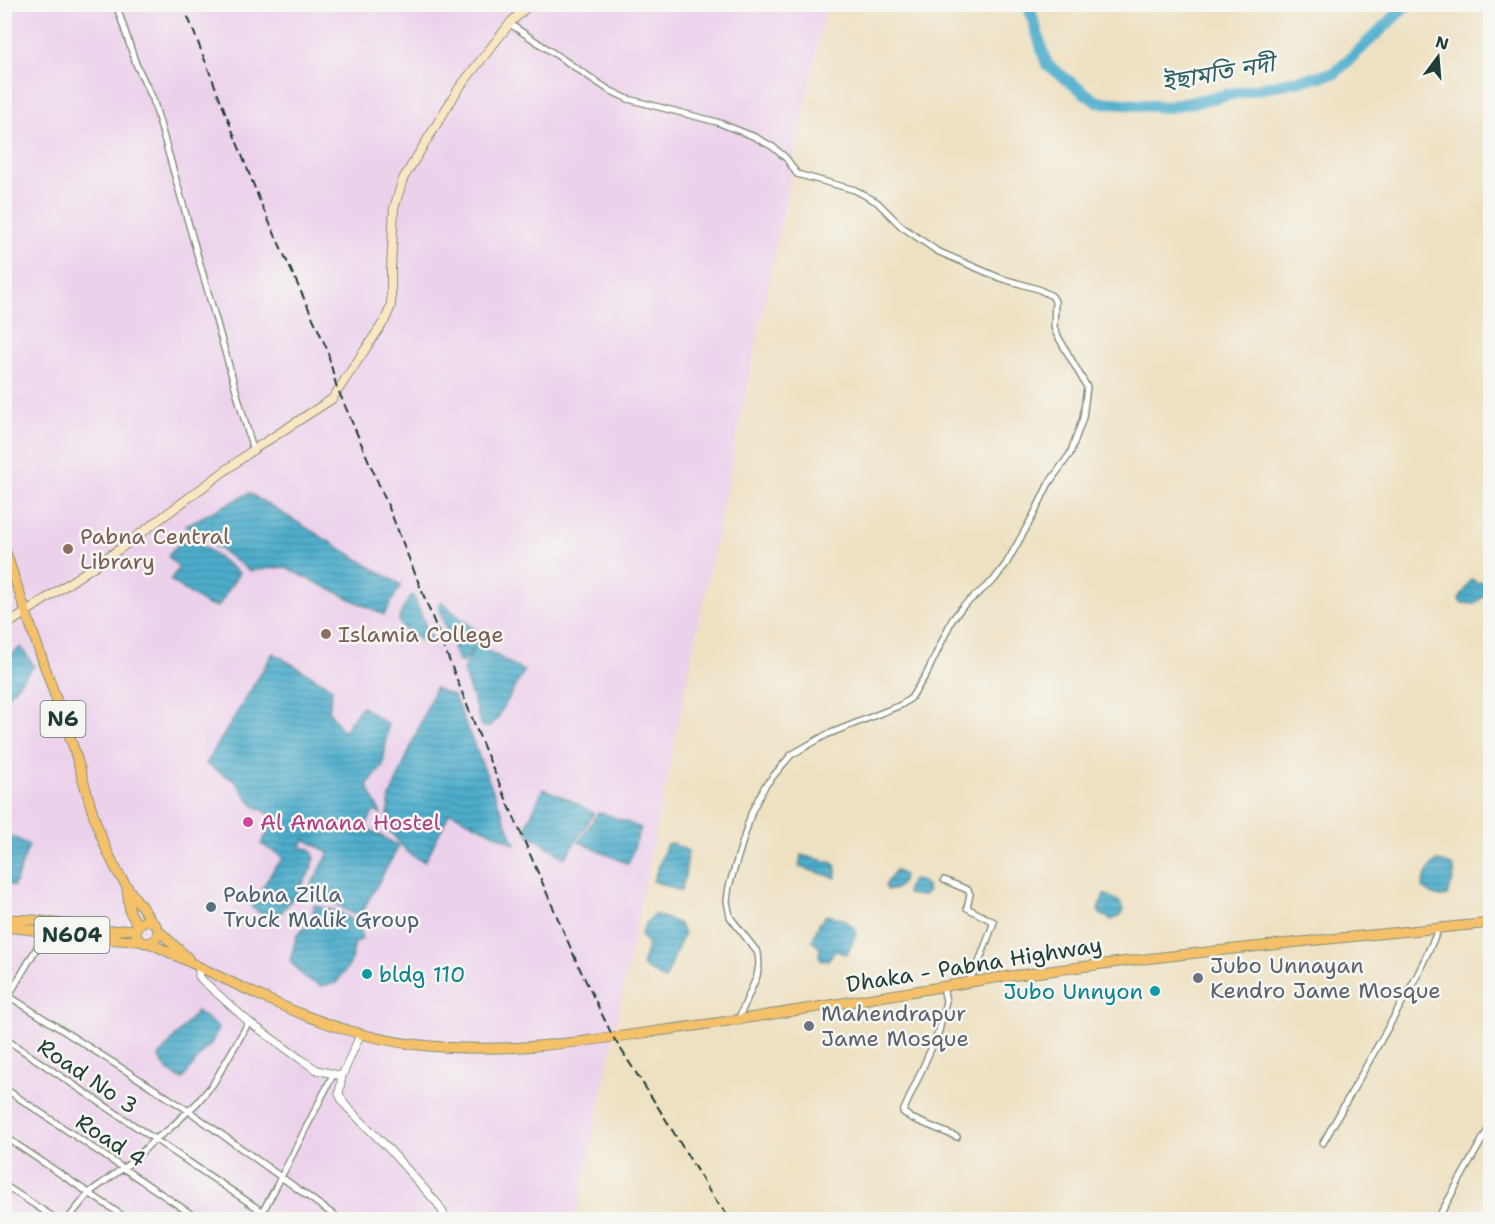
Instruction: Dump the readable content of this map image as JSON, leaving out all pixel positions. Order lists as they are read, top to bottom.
{
  "streets": {
    "highway": ["N6", "N604", "Dhaka - Pabna Highway"],
    "street": ["Road No 3", "Road 4"]
  },
  "crossings": [
    ["N6", "N604"],
    ["N604", "Dhaka - Pabna Highway"]
  ],
  "water": ["ইছামতি নদী"],
  "places": [
    "Pabna Central Library",
    "Islamia College",
    "Al Amana Hostel",
    "Pabna Zilla Truck Malik Group",
    "bldg 110",
    "Jubo Unnayan Kendro Jame Mosque",
    "Jubo Unnyon",
    "Mahendrapur Jame Mosque"
  ],
  "north": "top"
}
